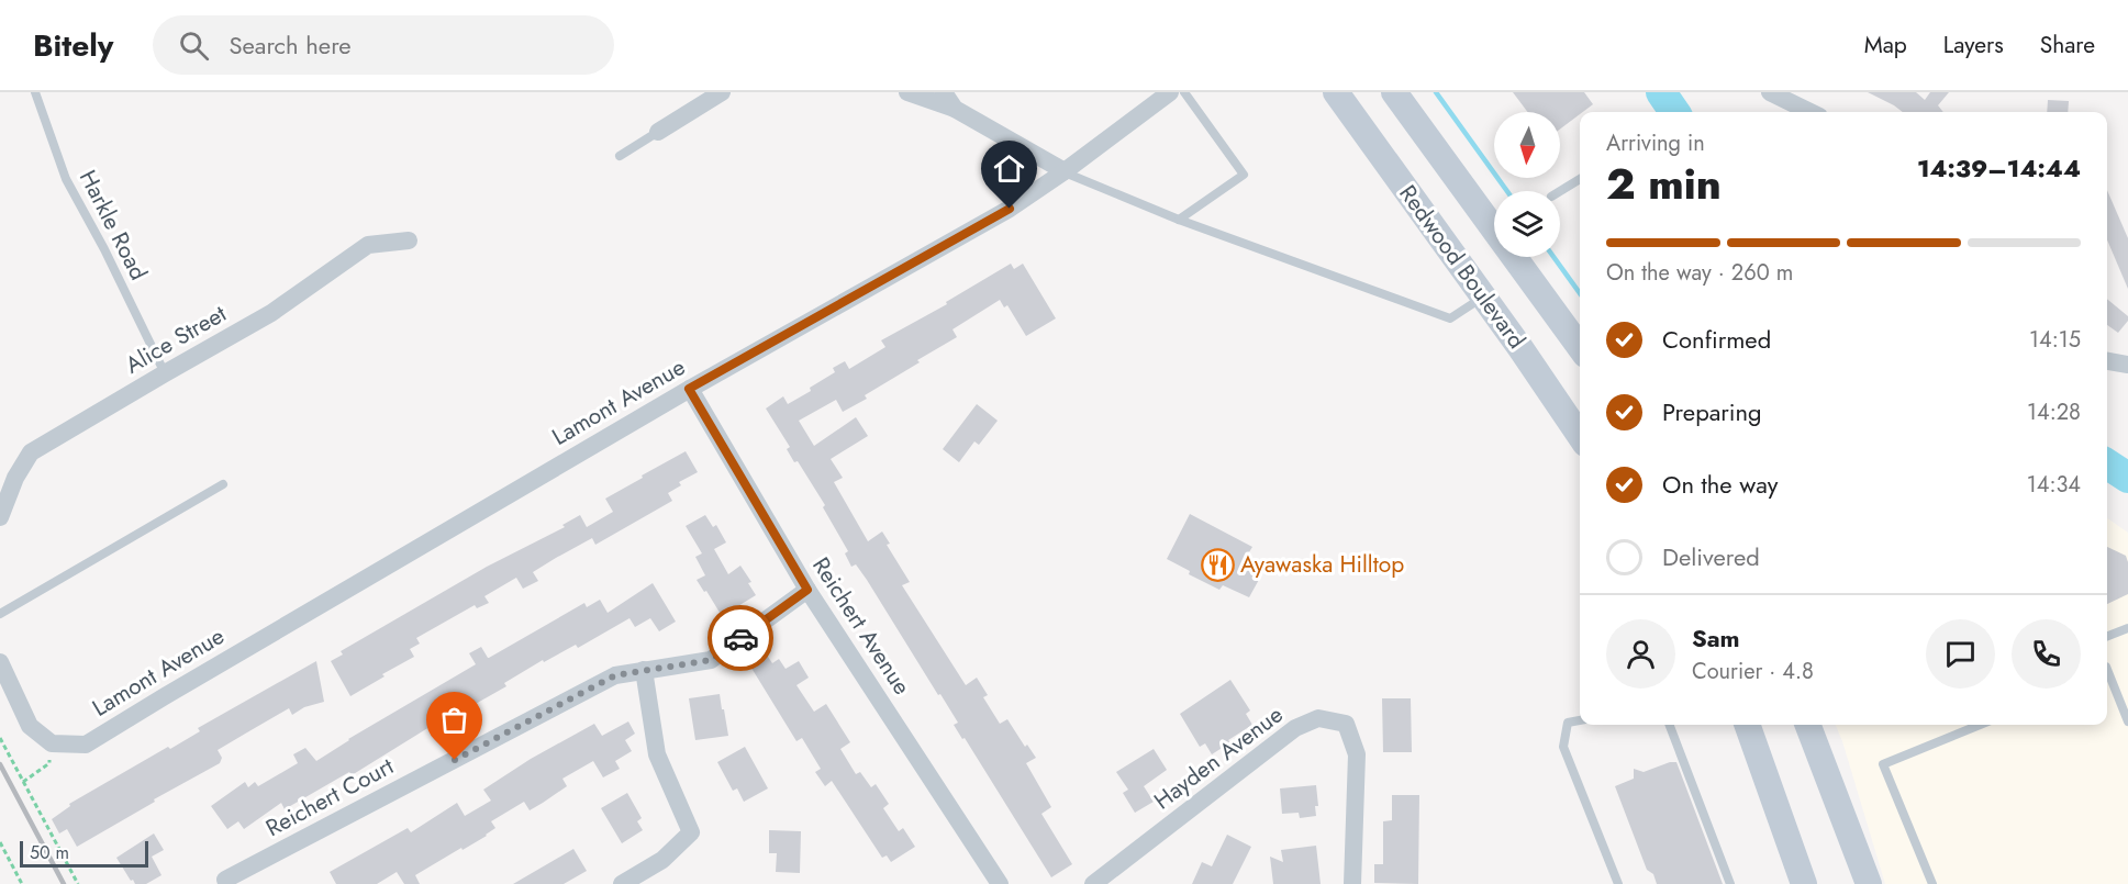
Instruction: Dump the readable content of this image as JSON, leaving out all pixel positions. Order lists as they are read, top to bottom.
{
  "streets": {
    "main road": ["Redwood Boulevard"],
    "street": [
      "Alice Street",
      "Lamont Avenue",
      "Reichert Avenue",
      "Hayden Avenue",
      "Reichert Court"
    ],
    "lane": ["Harkle Road"]
  },
  "crossings": [
    ["Harkle Road", "Alice Street"],
    ["Lamont Avenue", "Reichert Avenue"],
    ["Reichert Avenue", "Reichert Court"]
  ],
  "places": {
    "restaurant": ["Ayawaska Hilltop"]
  },
  "scale_bar": "50 m",
  "north": "bottom",
  "page": {
    "header": "Bitely",
    "search": "Search here",
    "nav": ["Map", "Layers", "Share"],
    "heading": ["2 min", "Arriving in", "14:39–14:44"],
    "panel": ["Sam", "Courier · 4.8"],
    "bar": "On the way · 260 m",
    "list": [
      ["Confirmed", "14:15"],
      ["Preparing", "14:28"],
      ["On the way", "14:34"],
      "Delivered"
    ],
    "scale": "50 m"
  }
}
